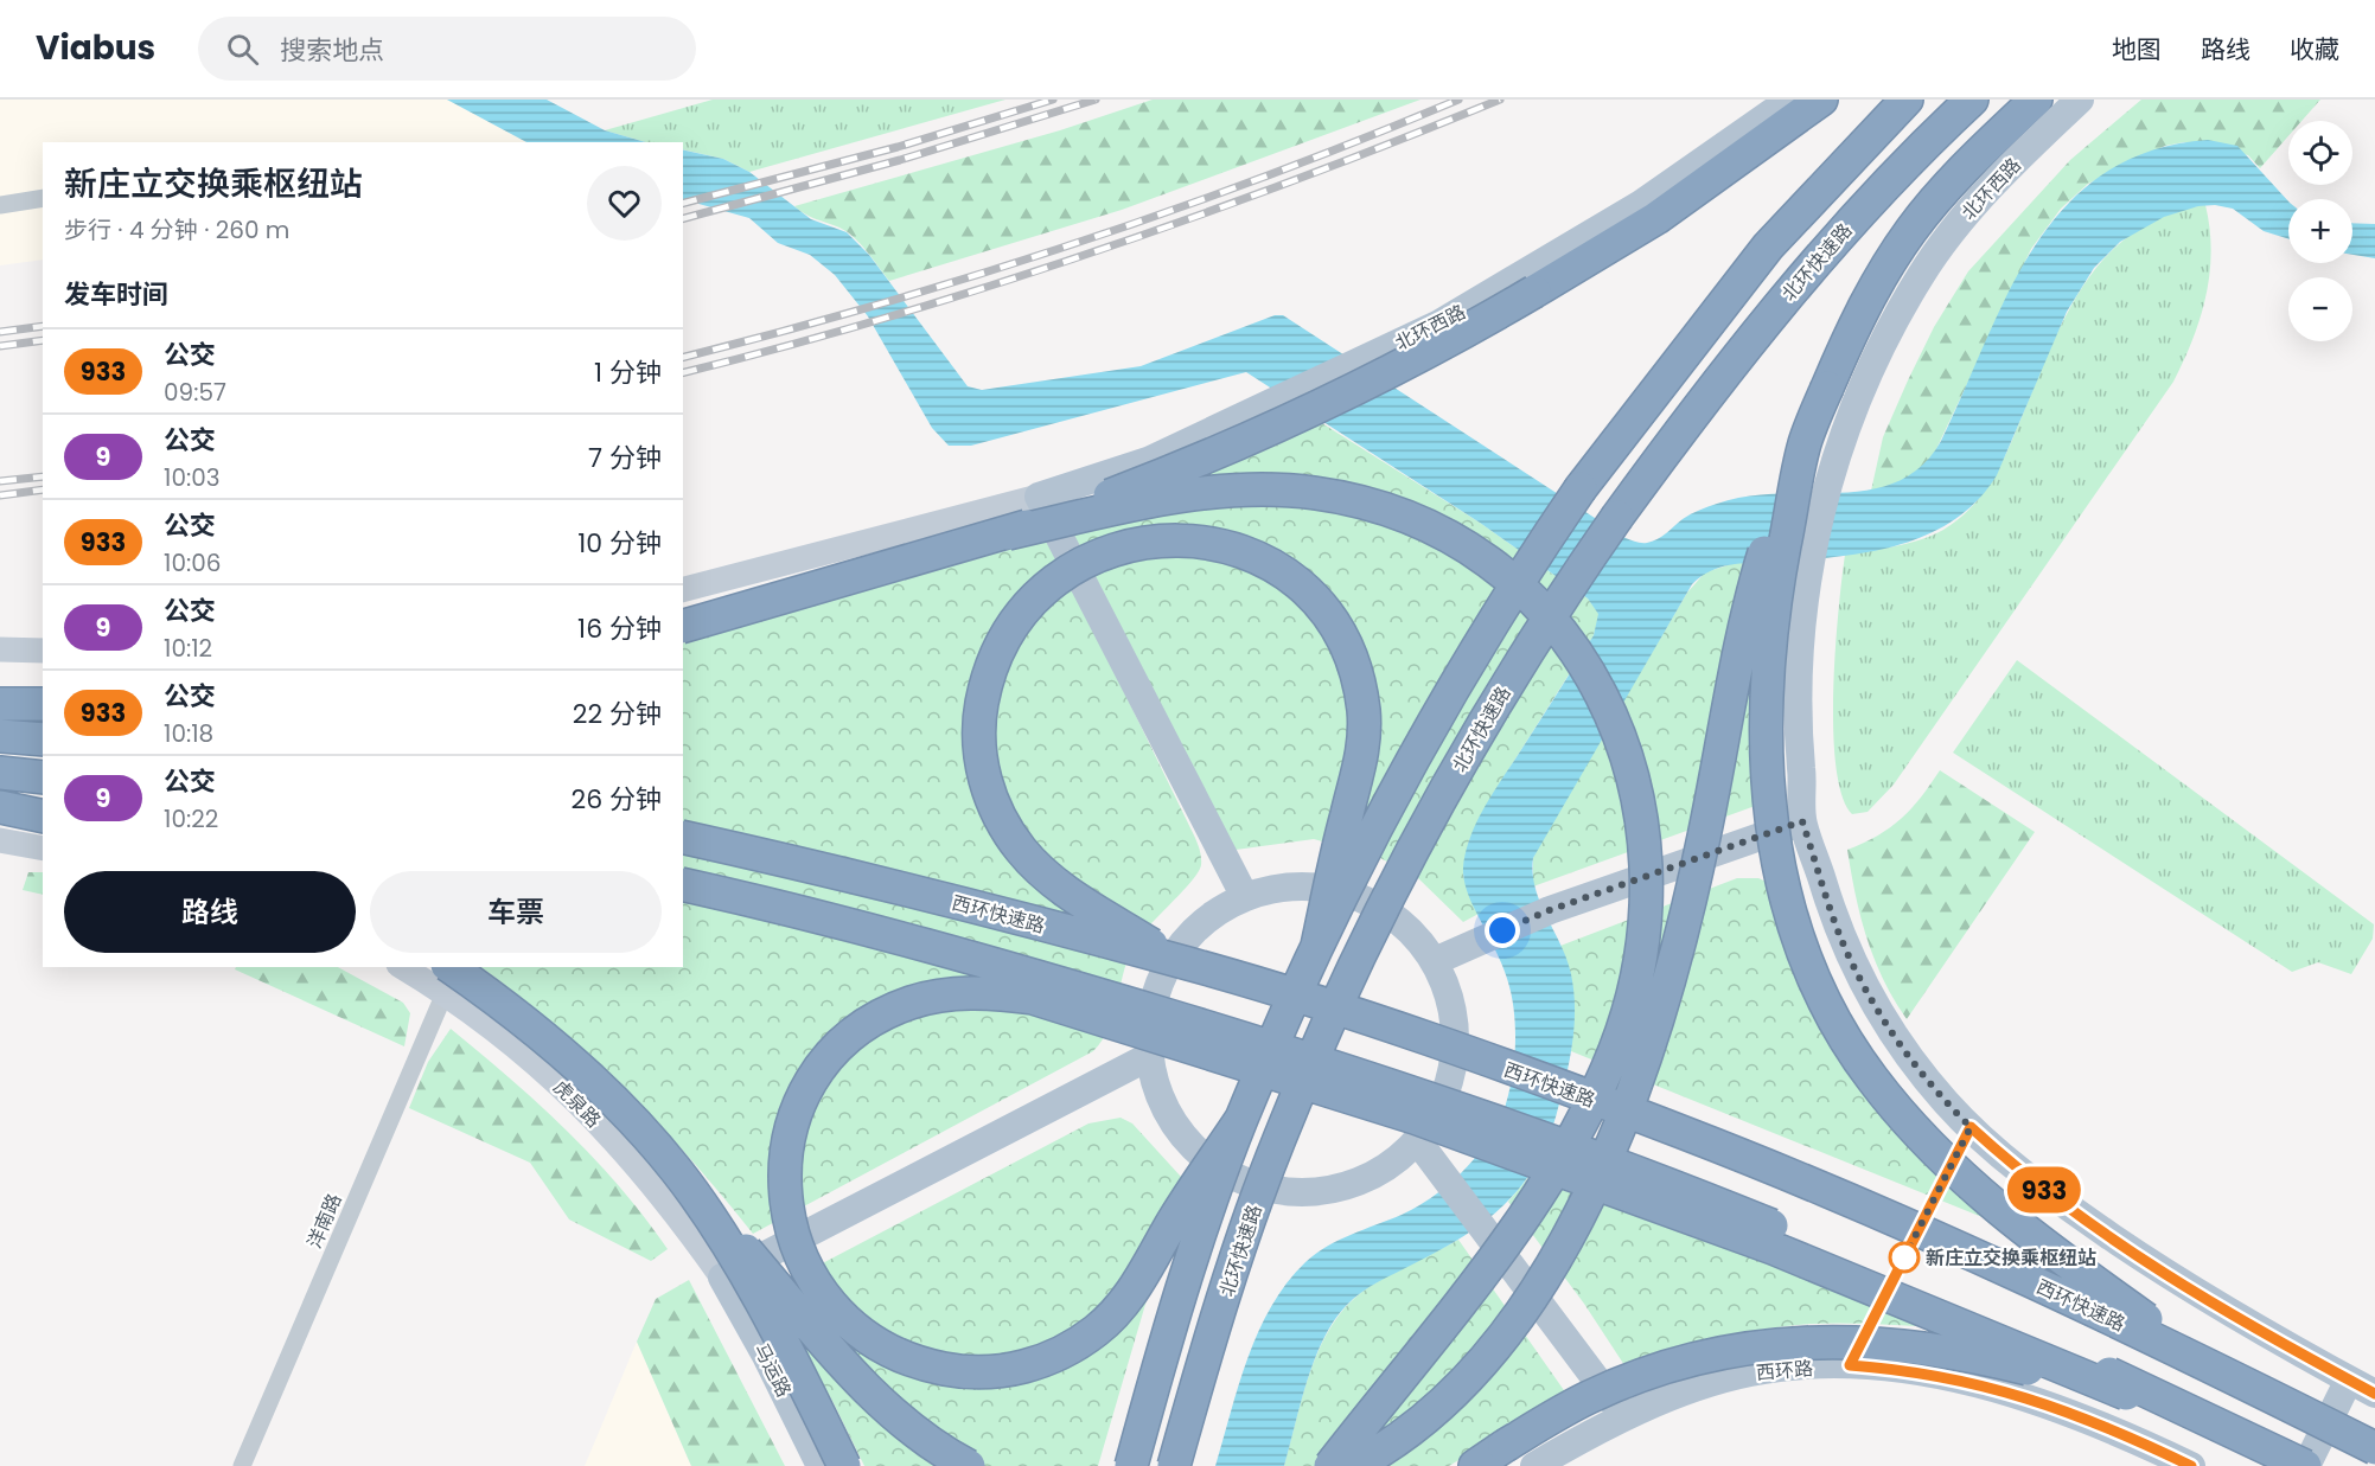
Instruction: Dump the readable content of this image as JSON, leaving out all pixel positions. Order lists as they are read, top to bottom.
{
  "streets": {
    "highway": ["北环快速路", "西环快速路"],
    "main road": ["北环西路", "马运路", "西环路"],
    "street": ["虎泉路", "洋南路"]
  },
  "crossings": [
    ["虎泉路", "洋南路"],
    ["虎泉路", "马运路"]
  ],
  "places": ["新庄立交换乘枢纽站"],
  "lines": ["bus line 933"],
  "page": {
    "header": "Viabus",
    "search": "搜索地点",
    "nav": ["地图", "路线", "收藏"],
    "on_map": "933",
    "map_buttons": ["+", "−"],
    "heading": [
      ["新庄立交换乘枢纽站", "步行 · 4 分钟 · 260 m"],
      "发车时间"
    ],
    "list": [
      {
        "mark": "933",
        "name": "公交",
        "note": "09:57",
        "value": "1 分钟"
      },
      {
        "mark": "9",
        "name": "公交",
        "note": "10:03",
        "value": "7 分钟"
      },
      {
        "mark": "933",
        "name": "公交",
        "note": "10:06",
        "value": "10 分钟"
      },
      {
        "mark": "9",
        "name": "公交",
        "note": "10:12",
        "value": "16 分钟"
      },
      {
        "mark": "933",
        "name": "公交",
        "note": "10:18",
        "value": "22 分钟"
      },
      {
        "mark": "9",
        "name": "公交",
        "note": "10:22",
        "value": "26 分钟"
      }
    ],
    "buttons": ["路线", "车票"]
  }
}
